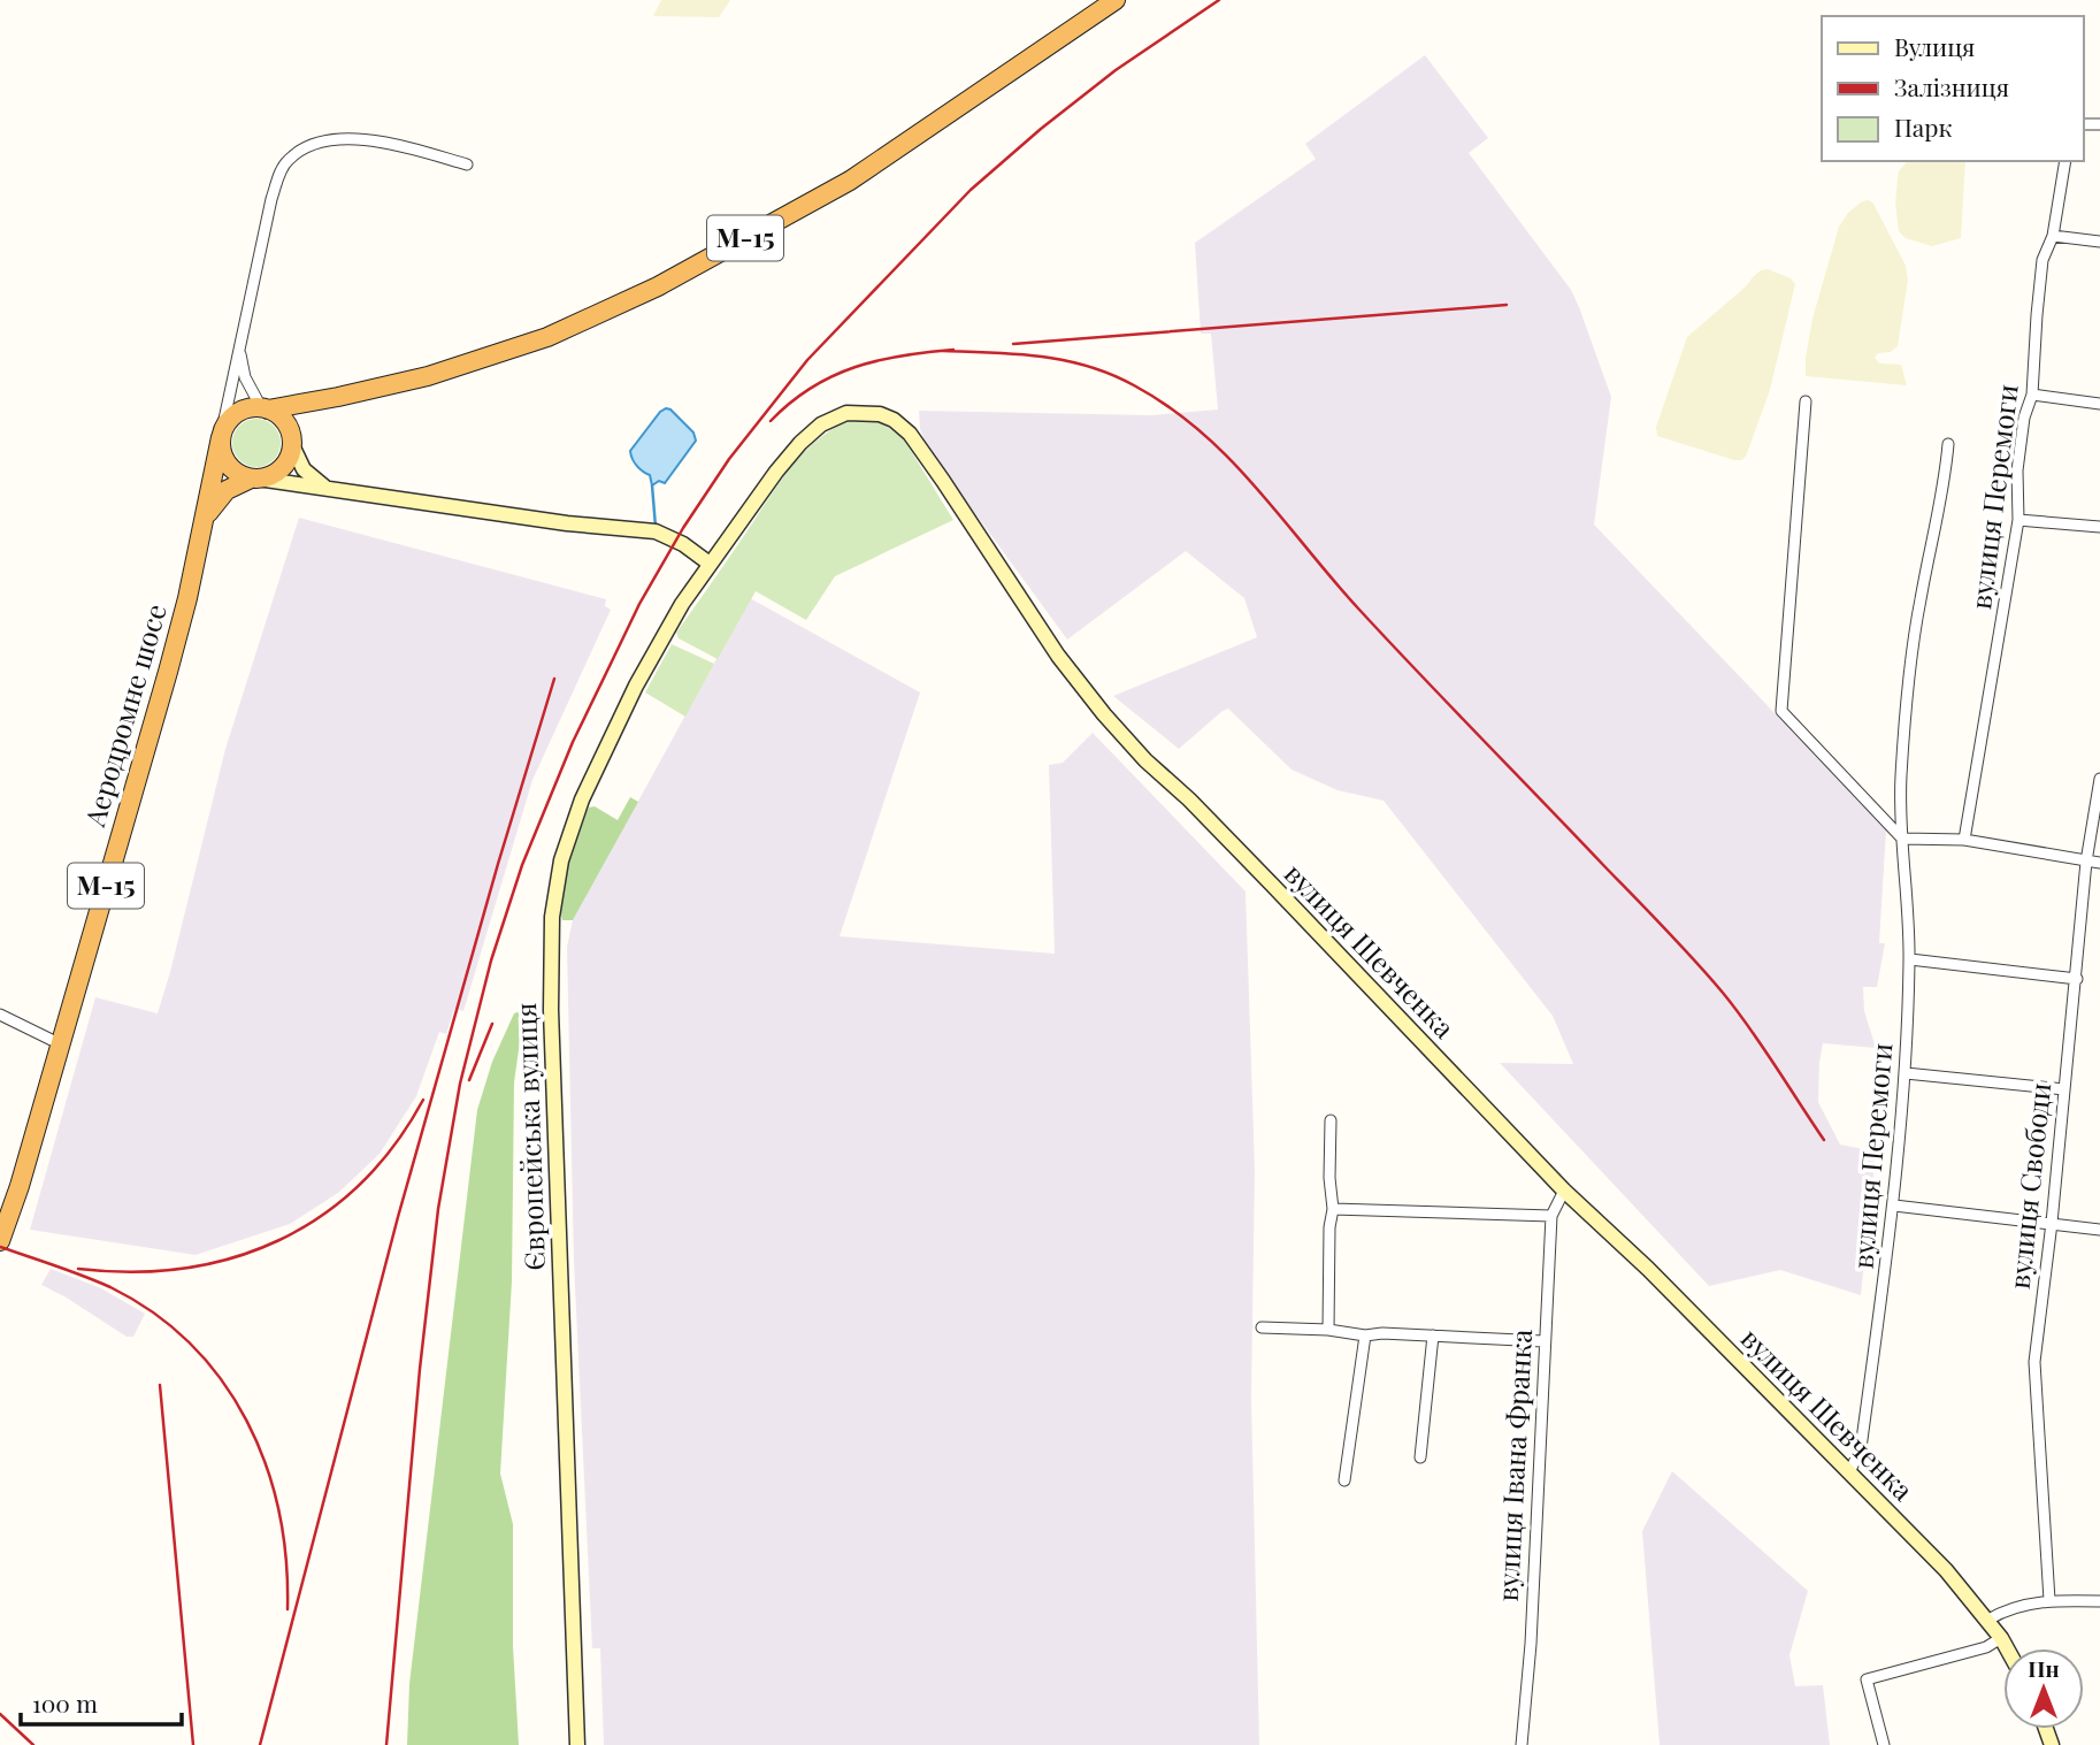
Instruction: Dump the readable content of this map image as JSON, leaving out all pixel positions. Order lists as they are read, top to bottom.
{
  "streets": {
    "highway": ["М-15", "Аеродромне шосе"],
    "main road": ["вулиця Шевченка", "Європейська вулиця"],
    "street": ["вулиця Перемоги", "вулиця Свободи", "вулиця Івана Франка"]
  },
  "crossings": [
    ["М-15", "Аеродромне шосе"],
    ["вулиця Перемоги", "вулиця Шевченка"],
    ["вулиця Шевченка", "Європейська вулиця"],
    ["вулиця Шевченка", "вулиця Івана Франка"]
  ],
  "legend": ["Вулиця", "Залізниця", "Парк"],
  "scale_bar": "100 m",
  "north": "top"
}
